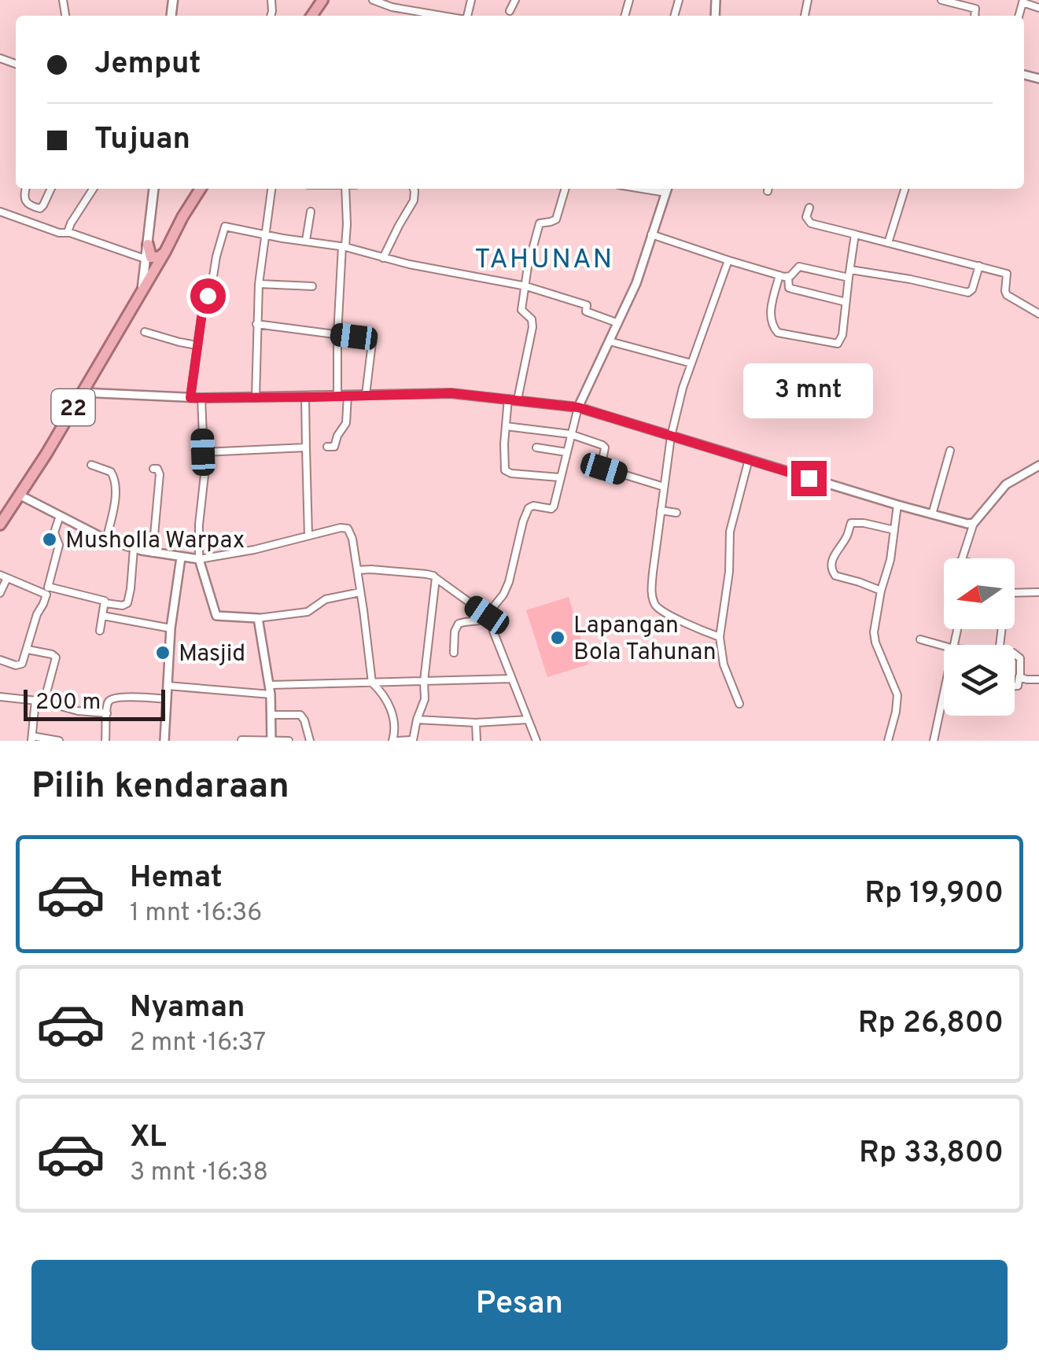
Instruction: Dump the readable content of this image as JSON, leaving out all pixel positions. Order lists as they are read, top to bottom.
{
  "streets": {
    "highway": ["22"]
  },
  "districts": ["TAHUNAN"],
  "places": ["Musholla Warpax", "Lapangan Bola Tahunan", "Masjid"],
  "scale_bar": "200 m",
  "north": "left",
  "page": {
    "banner": ["Jemput", "Tujuan"],
    "bubble": "3 mnt",
    "scale": "200 m",
    "heading": "Pilih kendaraan",
    "list": [
      {
        "name": "Hemat",
        "note": "1 mnt · 16:36",
        "value": "Rp 19,900"
      },
      {
        "name": "Nyaman",
        "note": "2 mnt · 16:37",
        "value": "Rp 26,800"
      },
      {
        "name": "XL",
        "note": "3 mnt · 16:38",
        "value": "Rp 33,800"
      }
    ],
    "buttons": "Pesan"
  }
}
